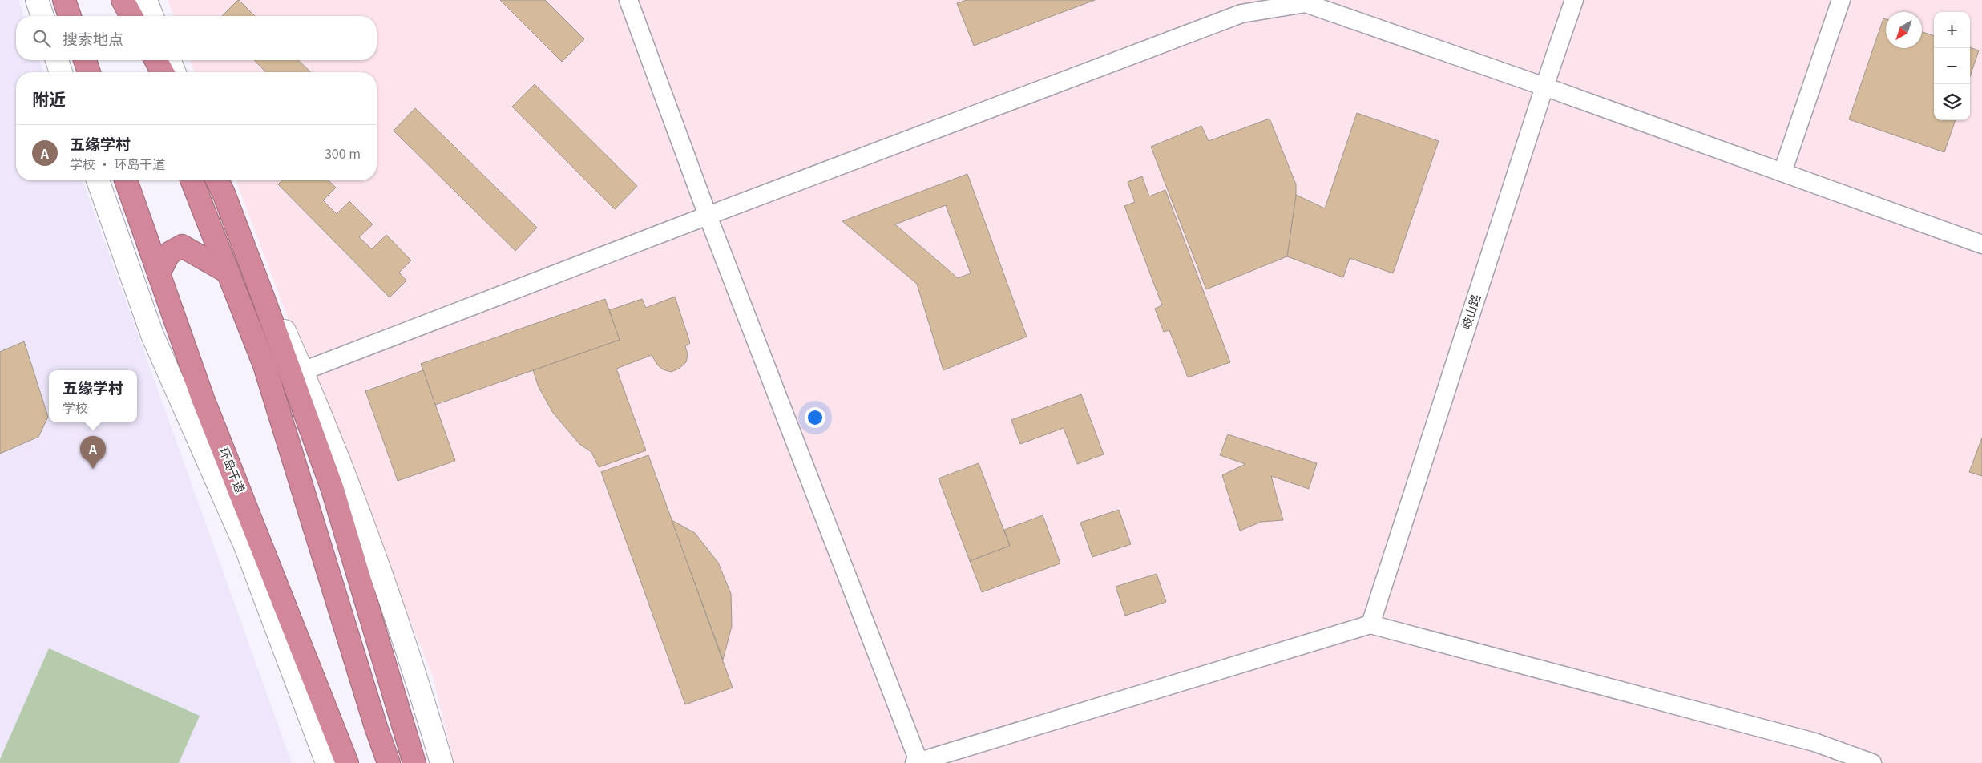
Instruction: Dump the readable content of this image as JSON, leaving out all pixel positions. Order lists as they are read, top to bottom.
{
  "streets": {
    "highway": ["环岛干道"],
    "street": ["岐山路"]
  },
  "north": "bottom left",
  "page": {
    "map_buttons": ["+", "−"],
    "search": "搜索地点",
    "heading": "附近",
    "list": [
      {
        "mark": "A",
        "name": "五缘学村",
        "note": "学校 · 环岛干道",
        "value": "300 m"
      }
    ],
    "popup": ["五缘学村", "学校"],
    "pins": "A"
  }
}
